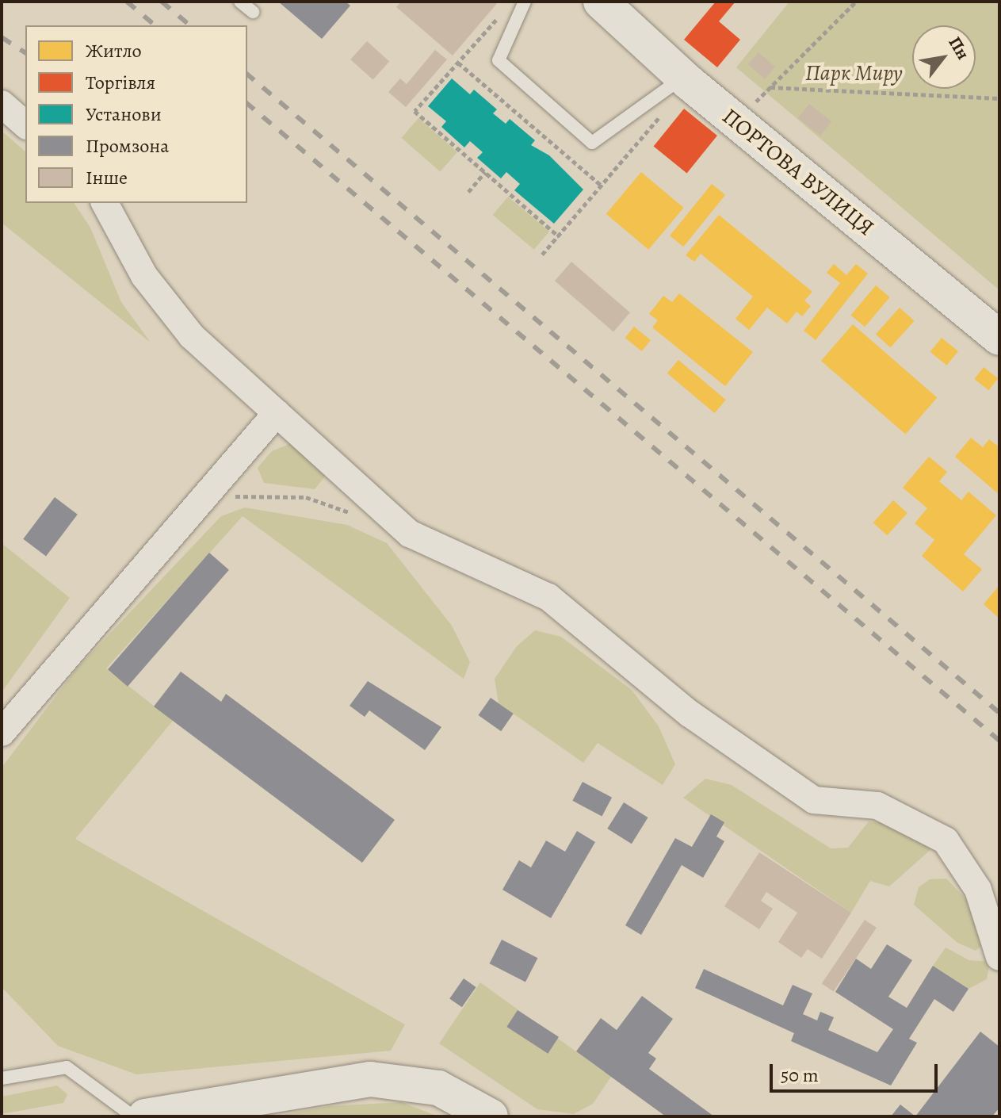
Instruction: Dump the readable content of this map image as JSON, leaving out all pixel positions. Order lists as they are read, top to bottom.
{
  "streets": {
    "main road": ["ПОРТОВА ВУЛИЦЯ"]
  },
  "parks": ["Парк Миру"],
  "legend": [
    "Житло",
    "Торгівля",
    "Установи",
    "Промзона",
    "Інше"
  ],
  "scale_bar": "50 m",
  "north": "top right"
}
